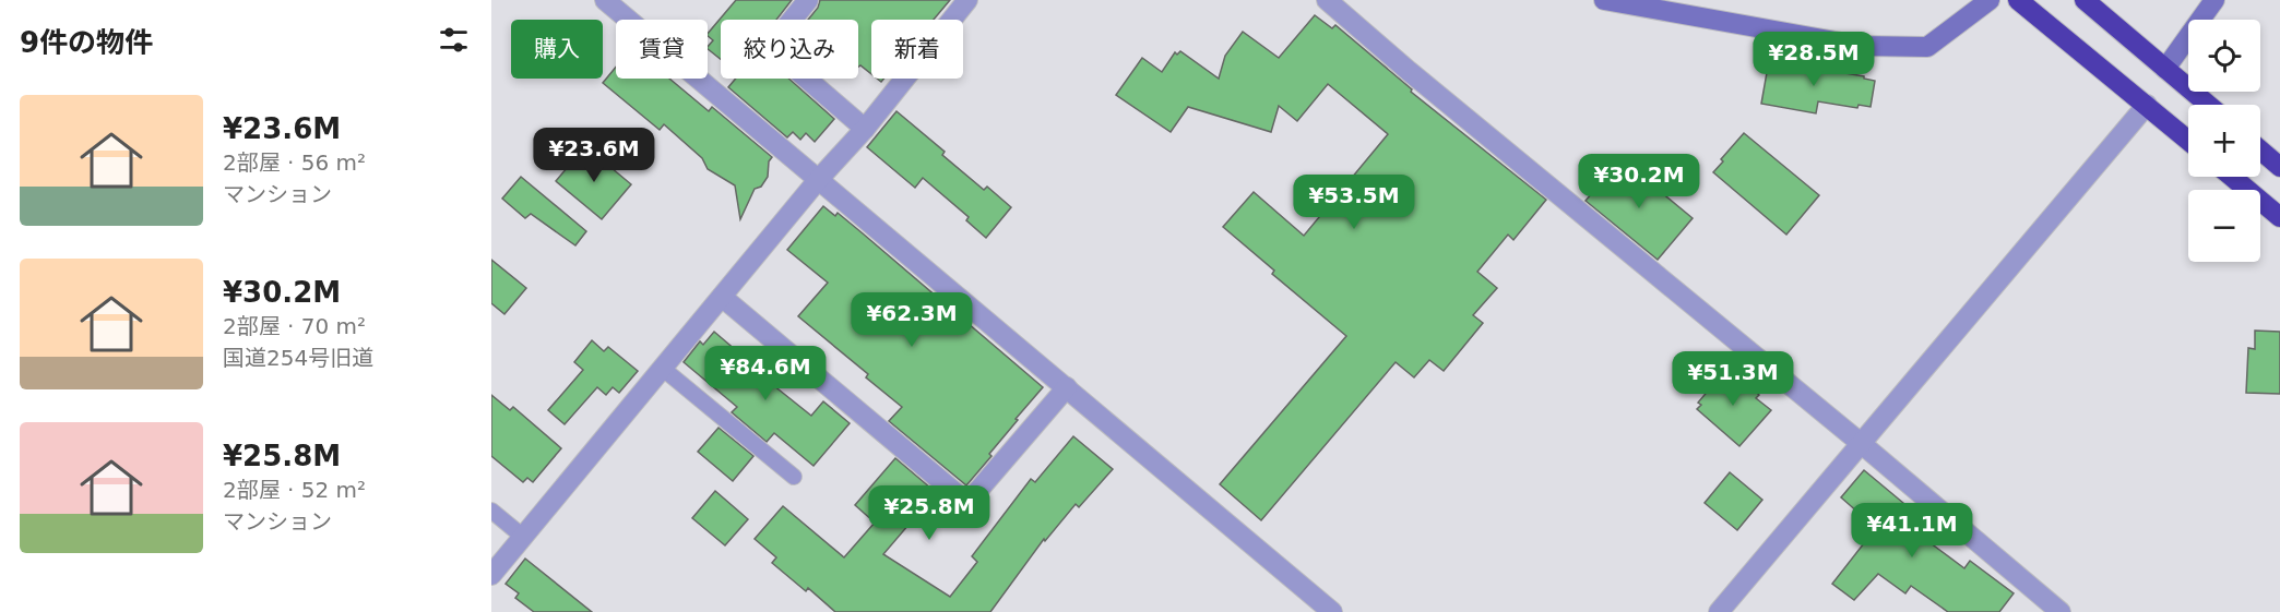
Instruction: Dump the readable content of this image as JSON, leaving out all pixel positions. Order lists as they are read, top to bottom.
{
  "page": {
    "heading": "9件の物件",
    "map_buttons": ["+", "−"],
    "chip": [
      "購入",
      "賃貸",
      "絞り込み",
      "新着"
    ],
    "price": [
      "¥28.5M",
      "¥23.6M",
      "¥30.2M",
      "¥53.5M",
      "¥62.3M",
      "¥84.6M",
      "¥51.3M",
      "¥25.8M",
      "¥41.1M"
    ],
    "list": [
      {
        "name": "¥23.6M",
        "note": "2部屋 · 56 m² · マンション"
      },
      {
        "name": "¥30.2M",
        "note": "2部屋 · 70 m² · 国道254号旧道"
      },
      {
        "name": "¥25.8M",
        "note": "2部屋 · 52 m² · マンション"
      }
    ]
  }
}
